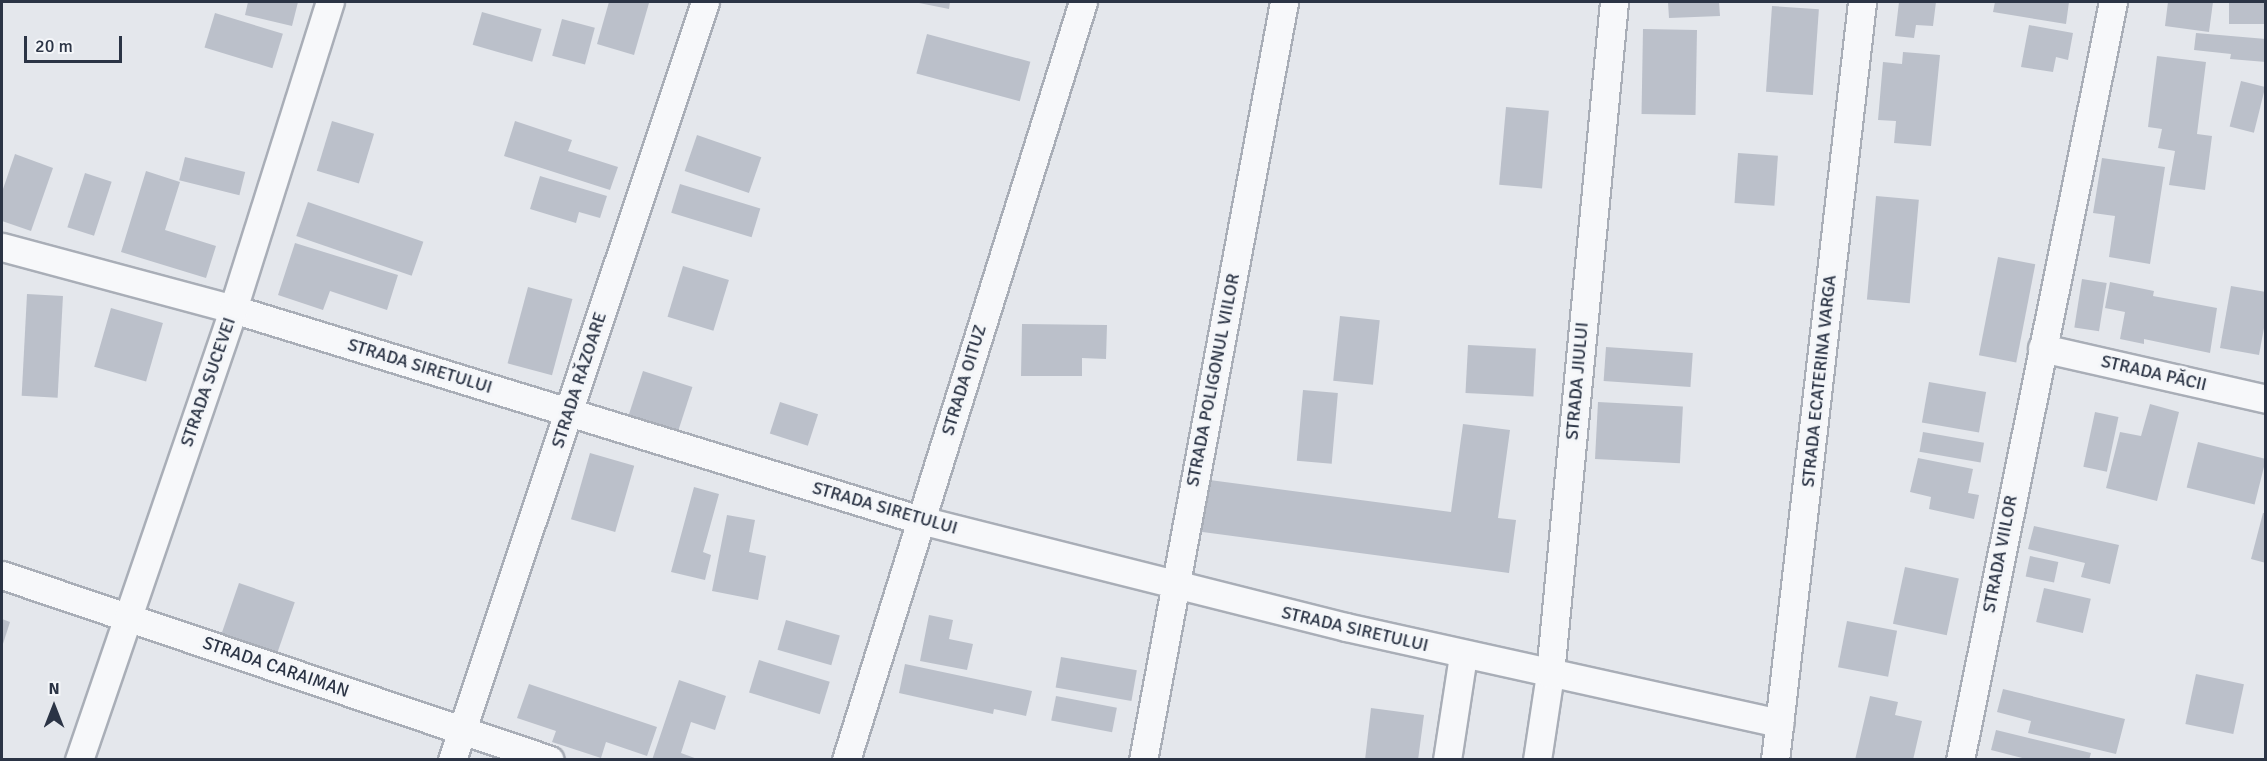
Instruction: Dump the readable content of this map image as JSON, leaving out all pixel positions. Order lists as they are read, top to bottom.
{
  "streets": {
    "street": [
      "STRADA SIRETULUI",
      "STRADA PĂCII",
      "STRADA RĂZOARE",
      "STRADA OITUZ",
      "STRADA POLIGONUL VIILOR",
      "STRADA JIULUI",
      "STRADA ECATERINA VARGA",
      "STRADA SUCEVEI",
      "STRADA VIILOR",
      "STRADA CARAIMAN"
    ]
  },
  "crossings": [
    ["STRADA SIRETULUI", "STRADA RĂZOARE"],
    ["STRADA SIRETULUI", "STRADA OITUZ"],
    ["STRADA SIRETULUI", "STRADA POLIGONUL VIILOR"],
    ["STRADA SIRETULUI", "STRADA JIULUI"],
    ["STRADA SIRETULUI", "STRADA ECATERINA VARGA"],
    ["STRADA SIRETULUI", "STRADA SUCEVEI"],
    ["STRADA PĂCII", "STRADA VIILOR"],
    ["STRADA RĂZOARE", "STRADA CARAIMAN"],
    ["STRADA SUCEVEI", "STRADA CARAIMAN"]
  ],
  "scale_bar": "20 m",
  "north": "top"
}
